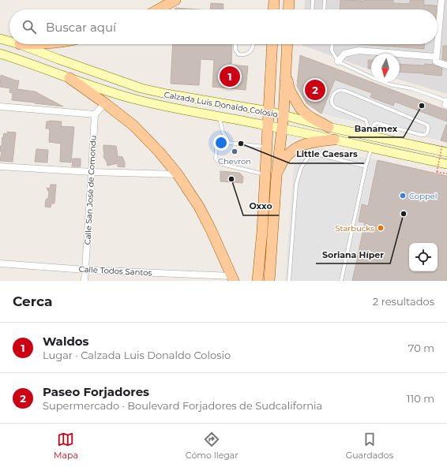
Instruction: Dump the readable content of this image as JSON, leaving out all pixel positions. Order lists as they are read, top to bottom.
{
  "streets": {
    "main road": ["Calzada Luis Donaldo Colosio"],
    "street": ["Calle San José de Comondu", "Calle Todos Santos"]
  },
  "crossings": [
    ["Calle San José de Comondu", "Calle Todos Santos"]
  ],
  "places": [
    "Banamex",
    "Little Caesars",
    "Chevron",
    "Oxxo",
    "Coppel",
    "Soriana Híper",
    "Starbucks"
  ],
  "north": "bottom",
  "page": {
    "search": "Buscar aquí",
    "pins": ["1", "2"],
    "heading": ["Cerca", "2 resultados"],
    "list": [
      {
        "mark": "1",
        "name": "Waldos",
        "note": "Lugar · Calzada Luis Donaldo Colosio",
        "value": "70 m"
      },
      {
        "mark": "2",
        "name": "Paseo Forjadores",
        "note": "Supermercado · Boulevard Forjadores de Sudcalifornia",
        "value": "110 m"
      }
    ],
    "nav": ["Mapa", "Cómo llegar", "Guardados"]
  }
}
